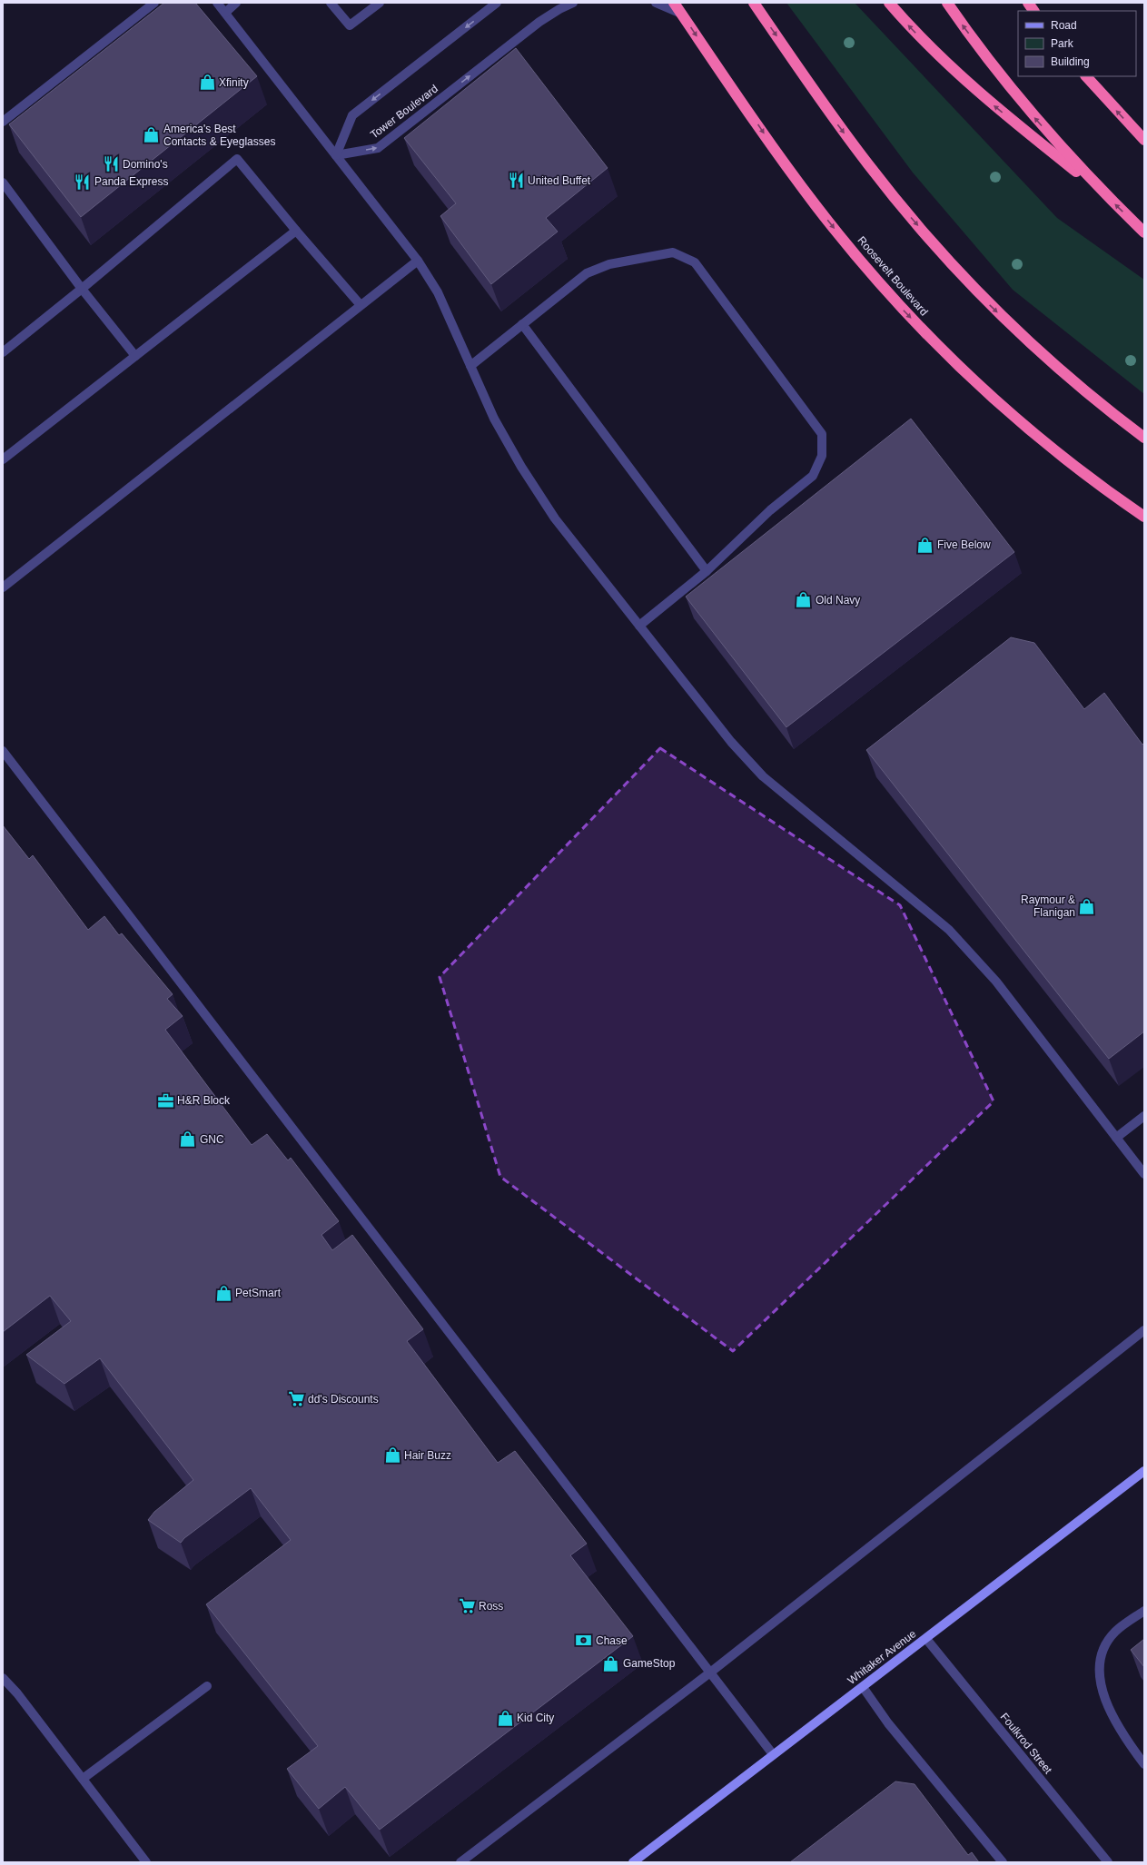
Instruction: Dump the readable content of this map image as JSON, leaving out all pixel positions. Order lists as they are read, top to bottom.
{
  "streets": {
    "highway": ["Roosevelt Boulevard"],
    "street": ["Tower Boulevard", "Whitaker Avenue", "Foulkrod Street"]
  },
  "crossings": [
    ["Whitaker Avenue", "Foulkrod Street"]
  ],
  "places": {
    "shop": [
      "Xfinity",
      "America's Best Contacts & Eyeglasses",
      "Five Below",
      "Old Navy",
      "Raymour & Flanigan",
      "GNC",
      "PetSmart",
      "Hair Buzz",
      "GameStop",
      "Kid City"
    ],
    "restaurant": ["Domino's", "United Buffet", "Panda Express"],
    "office": ["H&R Block"],
    "supermarket": ["dd's Discounts", "Ross"],
    "bank": ["Chase"]
  },
  "legend": ["Road", "Park", "Building"]
}
